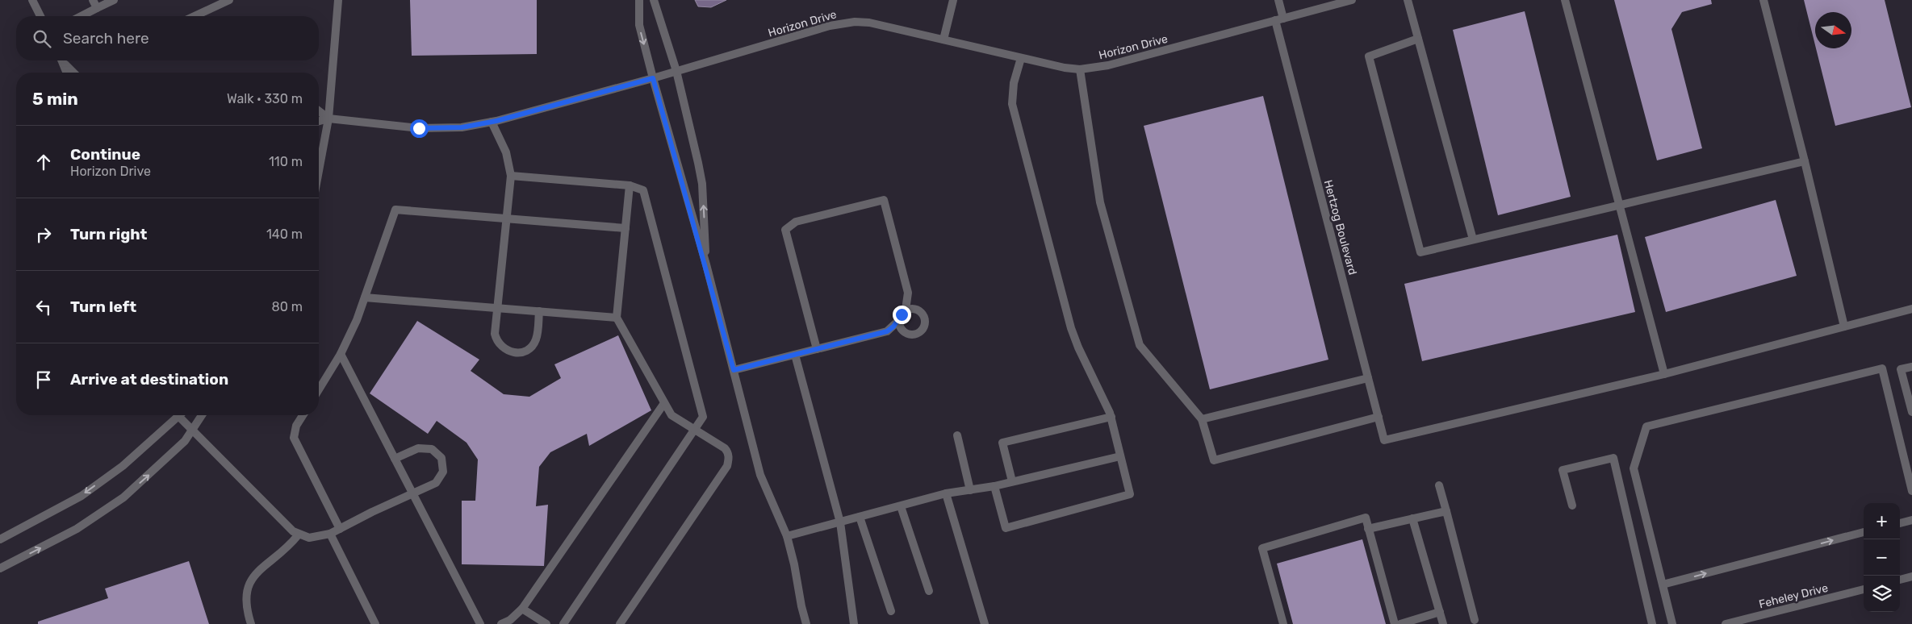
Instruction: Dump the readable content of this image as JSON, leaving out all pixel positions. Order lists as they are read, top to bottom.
{
  "streets": {
    "street": ["Horizon Drive", "Hertzog Boulevard", "Feheley Drive"]
  },
  "crossings": [
    ["Horizon Drive", "Hertzog Boulevard"]
  ],
  "north": "right",
  "page": {
    "search": "Search here",
    "heading": ["5 min", "Walk · 330 m"],
    "list": [
      ["Continue", "Horizon Drive", "110 m"],
      ["Turn right", "140 m"],
      ["Turn left", "80 m"],
      "Arrive at destination"
    ],
    "map_buttons": ["+", "−"]
  }
}
